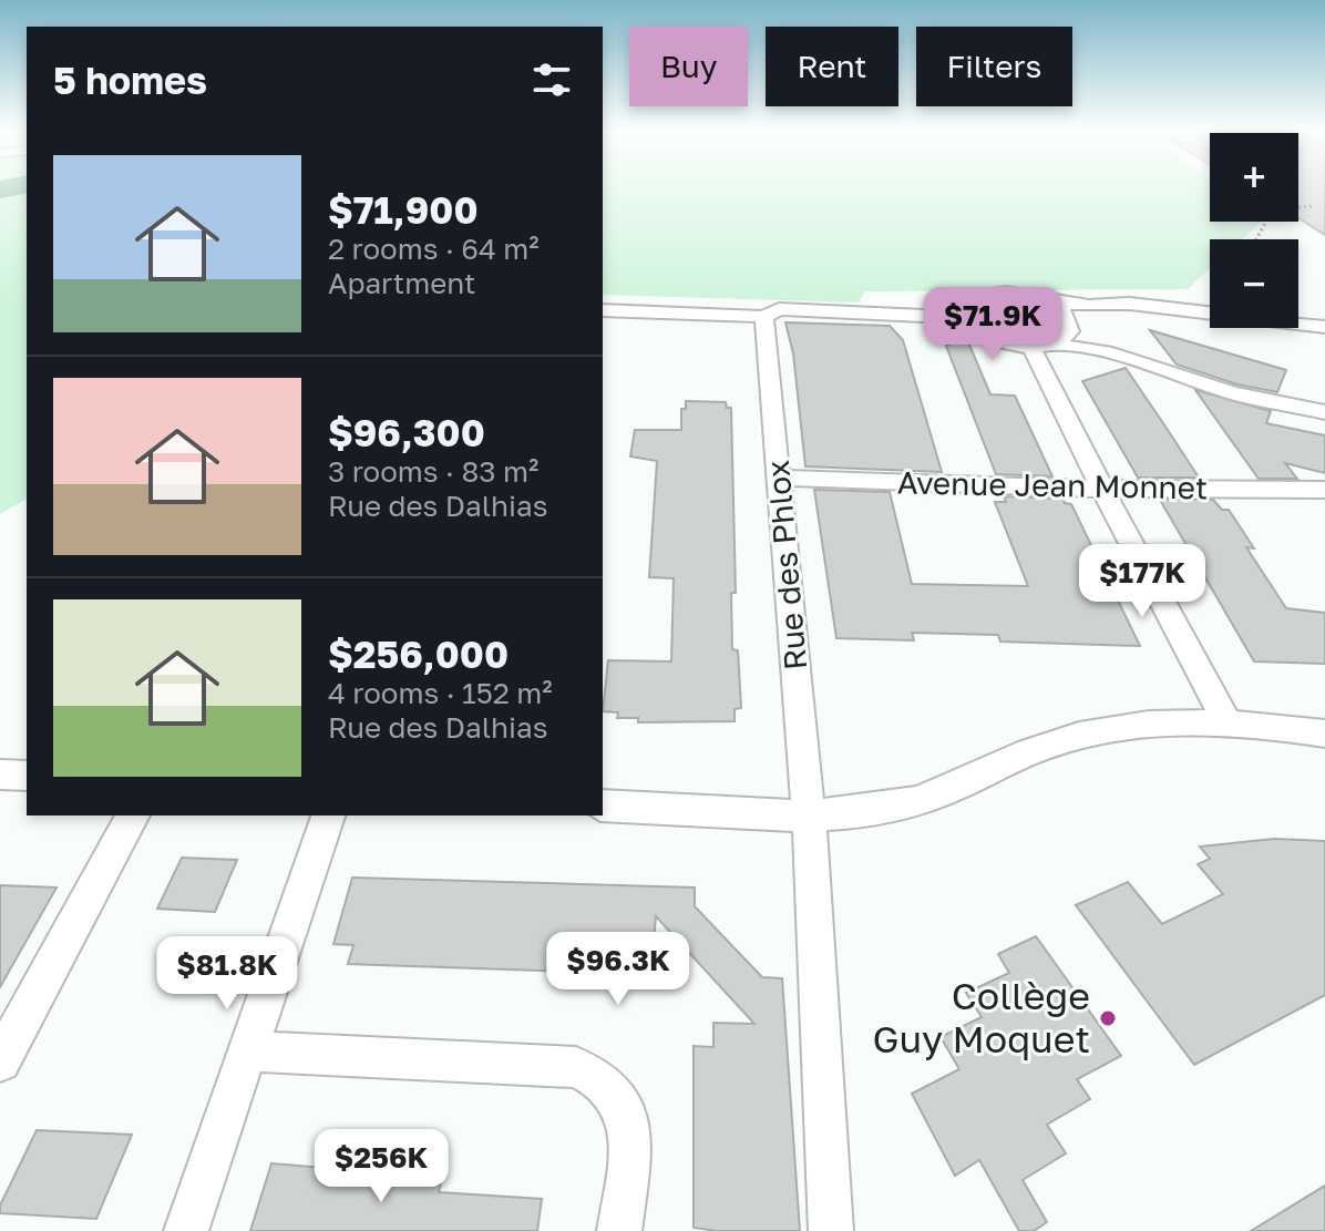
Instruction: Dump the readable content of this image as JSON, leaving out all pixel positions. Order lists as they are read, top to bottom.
{
  "streets": {
    "street": ["Avenue Jean Monnet", "Rue des Phlox"]
  },
  "crossings": [
    ["Avenue Jean Monnet", "Rue des Phlox"]
  ],
  "places": ["Collège Guy Moquet"],
  "page": {
    "chip": ["Buy", "Rent", "Filters"],
    "heading": "5 homes",
    "map_buttons": ["+", "−"],
    "list": [
      {
        "name": "$71,900",
        "note": "2 rooms · 64 m² · Apartment"
      },
      {
        "name": "$96,300",
        "note": "3 rooms · 83 m² · Rue des Dalhias"
      },
      {
        "name": "$256,000",
        "note": "4 rooms · 152 m² · Rue des Dalhias"
      }
    ],
    "price": [
      "$71.9K",
      "$177K",
      "$96.3K",
      "$81.8K",
      "$256K"
    ]
  }
}
